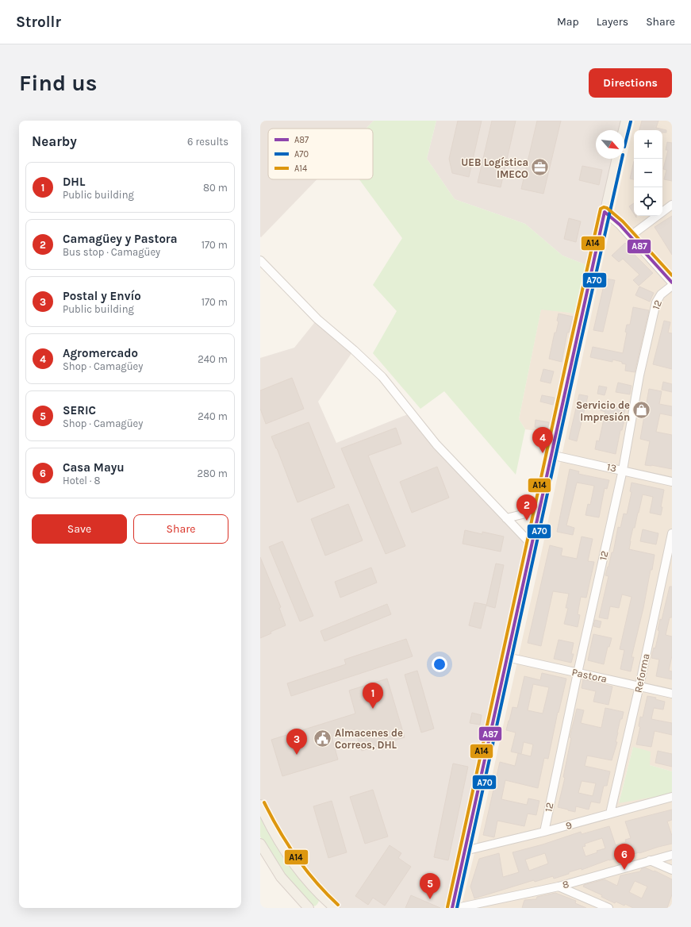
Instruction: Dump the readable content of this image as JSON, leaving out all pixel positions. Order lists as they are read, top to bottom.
{
  "streets": {
    "street": [
      "12",
      "13",
      "Reforma",
      "Pastora",
      "9",
      "8"
    ]
  },
  "crossings": [
    ["12", "13"],
    ["12", "Pastora"],
    ["12", "9"],
    ["Reforma", "Pastora"],
    ["Reforma", "9"]
  ],
  "places": {
    "office": ["UEB Logística IMECO"],
    "shop": ["Servicio de Impresión"],
    "public building": ["Almacenes de Correos, DHL"]
  },
  "lines": ["transit line A70", "transit line A14", "transit line A87"],
  "legend": ["A87", "A70", "A14"],
  "north": "bottom right",
  "page": {
    "header": "Strollr",
    "nav": ["Map", "Layers", "Share"],
    "buttons": [
      "Directions",
      ["Save", "Share"]
    ],
    "title": "Find us",
    "heading": ["Nearby", "6 results"],
    "map_buttons": ["+", "−"],
    "list": [
      {
        "mark": "1",
        "name": "DHL",
        "note": "Public building",
        "value": "80 m"
      },
      {
        "mark": "2",
        "name": "Camagüey y Pastora",
        "note": "Bus stop · Camagüey",
        "value": "170 m"
      },
      {
        "mark": "3",
        "name": "Postal y Envío",
        "note": "Public building",
        "value": "170 m"
      },
      {
        "mark": "4",
        "name": "Agromercado",
        "note": "Shop · Camagüey",
        "value": "240 m"
      },
      {
        "mark": "5",
        "name": "SERIC",
        "note": "Shop · Camagüey",
        "value": "240 m"
      },
      {
        "mark": "6",
        "name": "Casa Mayu",
        "note": "Hotel · 8",
        "value": "280 m"
      }
    ],
    "pins": [
      "4",
      "2",
      "1",
      "3",
      "6",
      "5"
    ]
  }
}
